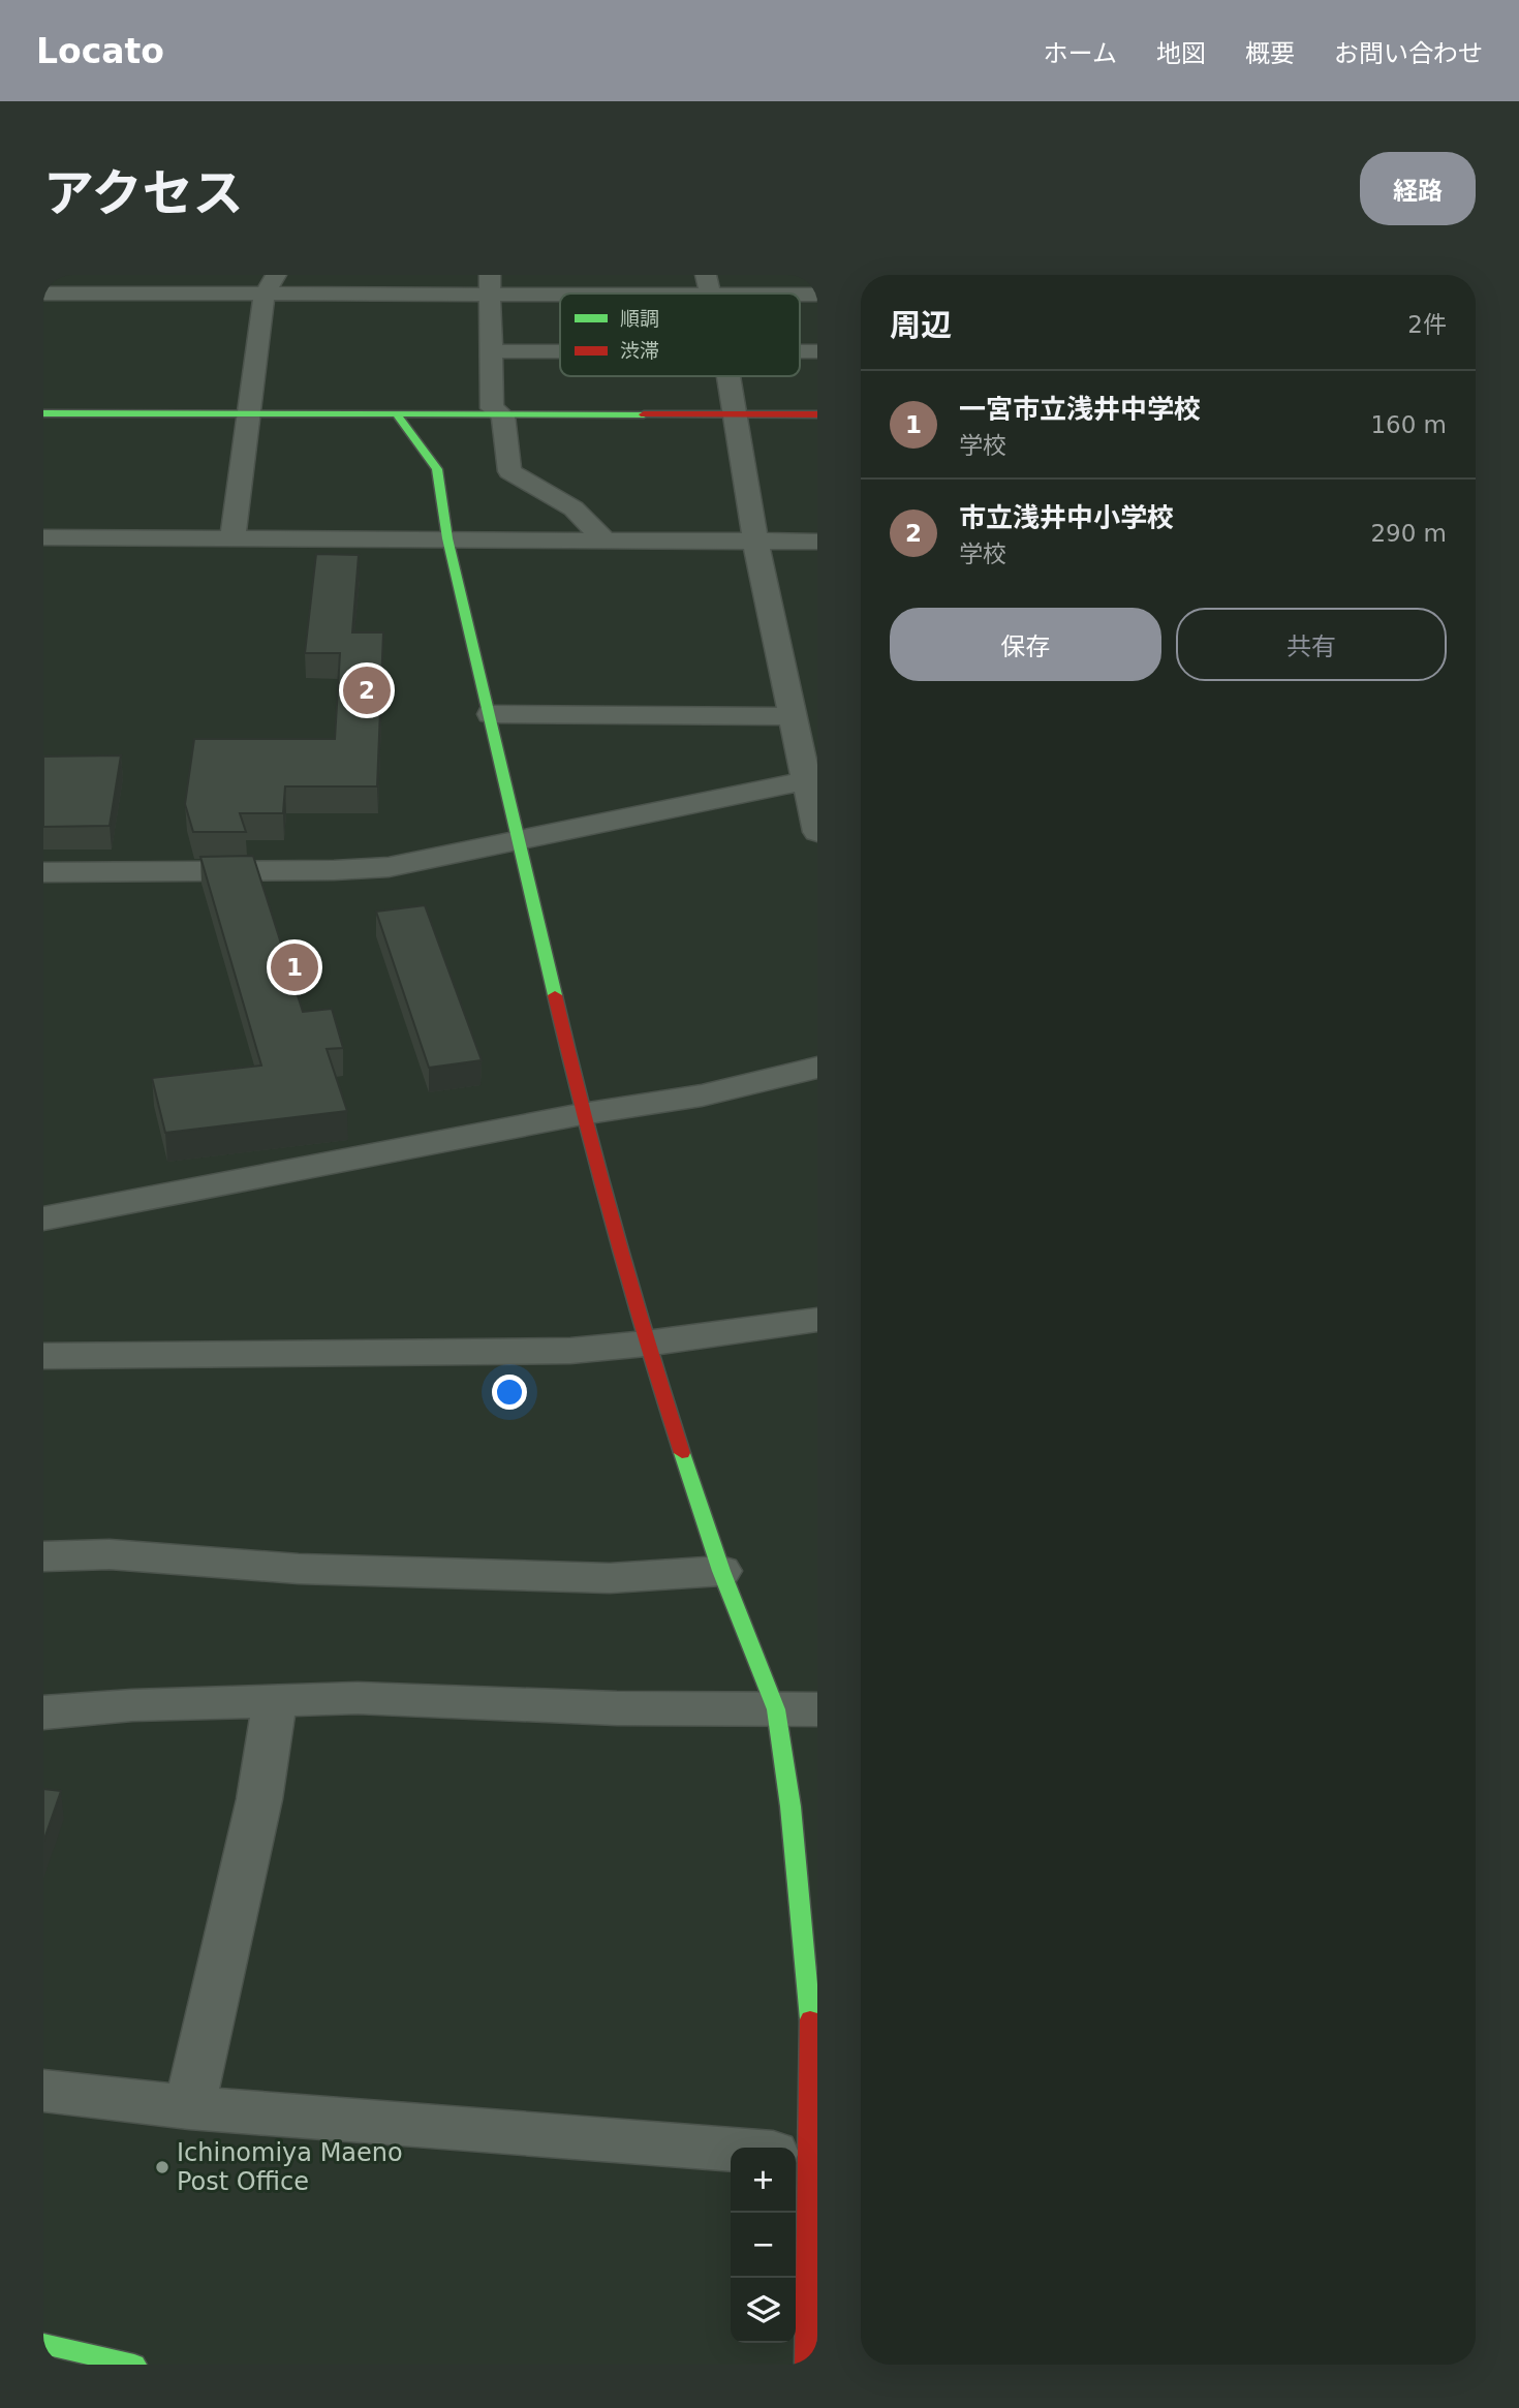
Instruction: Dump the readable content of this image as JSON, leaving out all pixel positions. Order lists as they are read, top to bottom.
{
  "places": ["Ichinomiya Maeno Post Office"],
  "legend": ["順調", "渋滞"],
  "page": {
    "header": "Locato",
    "nav": [
      "ホーム",
      "地図",
      "概要",
      "お問い合わせ"
    ],
    "title": "アクセス",
    "buttons": [
      "経路",
      ["保存", "共有"]
    ],
    "heading": ["周辺", "2件"],
    "list": [
      {
        "mark": "1",
        "name": "一宮市立浅井中学校",
        "note": "学校",
        "value": "160 m"
      },
      {
        "mark": "2",
        "name": "市立浅井中小学校",
        "note": "学校",
        "value": "290 m"
      }
    ],
    "pins": ["2", "1"],
    "map_buttons": ["+", "−"]
  }
}
